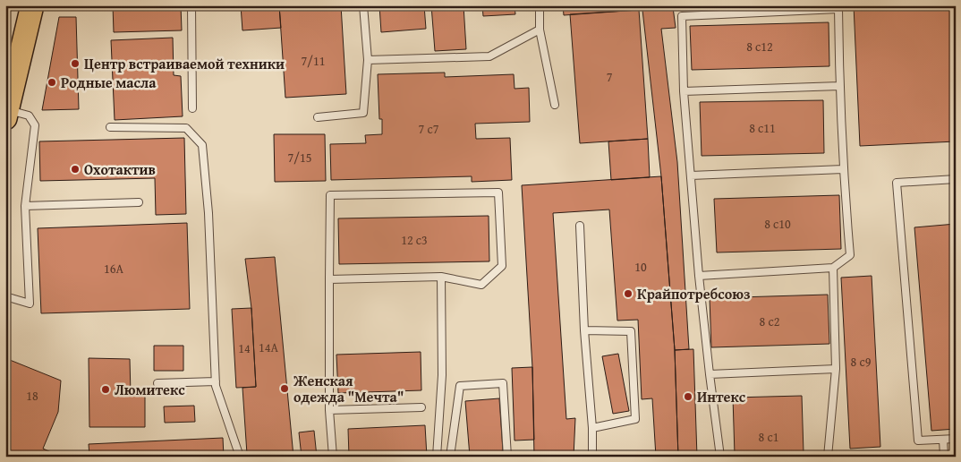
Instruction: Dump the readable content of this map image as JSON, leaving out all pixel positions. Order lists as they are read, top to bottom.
{
  "places": [
    "Центр встраиваемой техники",
    "Родные масла",
    "Охотактив",
    "Крайпотребсоюз",
    "Женская одежда \"Мечта\"",
    "Люмитекс",
    "Интекс"
  ],
  "house_numbers": [
    "8 с12",
    "7/11",
    "7",
    "8 с11",
    "7 с7",
    "7/15",
    "8 с10",
    "12 с3",
    "10",
    "16А",
    "8 с2",
    "14А",
    "14",
    "8 с9",
    "18",
    "8 с1"
  ]
}
